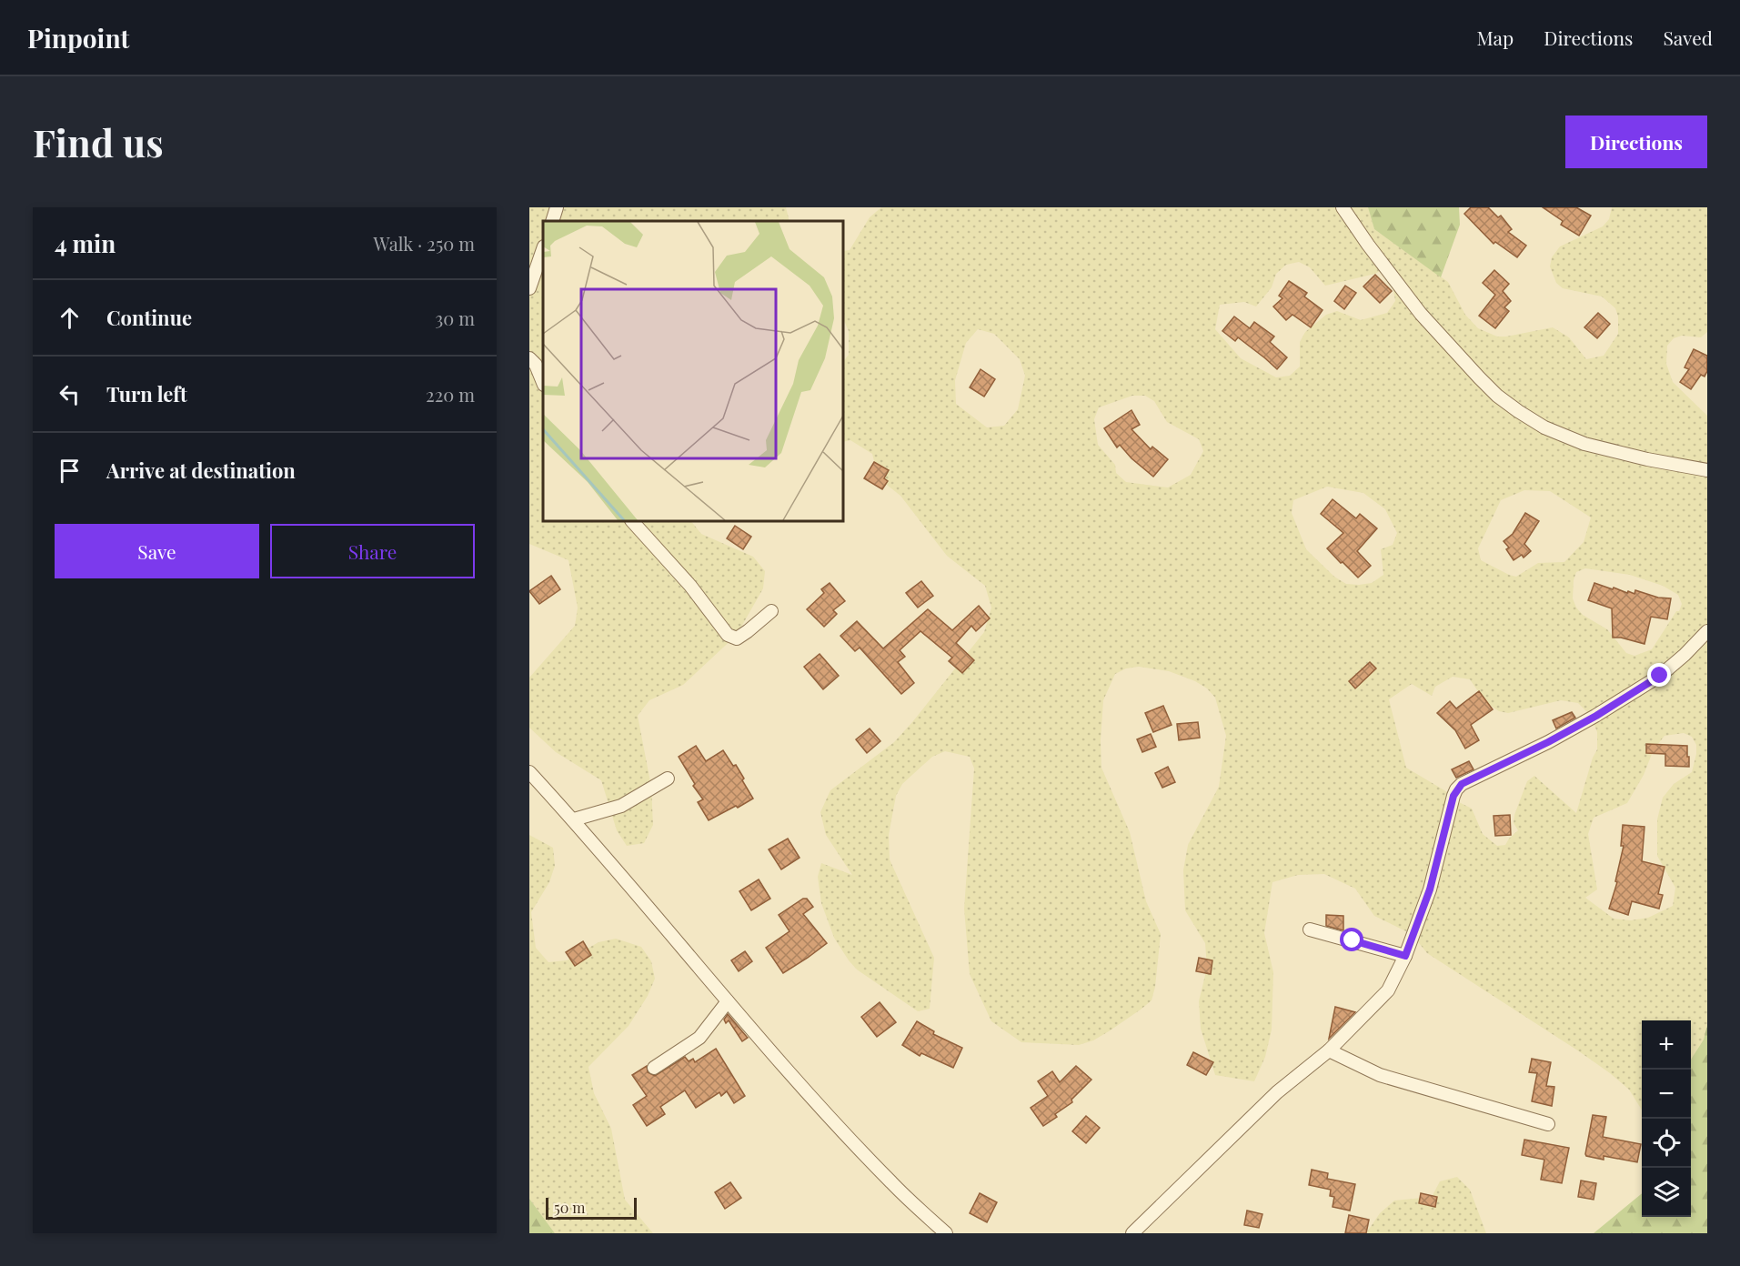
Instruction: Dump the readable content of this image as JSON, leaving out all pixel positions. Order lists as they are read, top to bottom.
{
  "scale_bar": "50 m",
  "page": {
    "header": "Pinpoint",
    "nav": ["Map", "Directions", "Saved"],
    "buttons": [
      "Directions",
      ["Save", "Share"]
    ],
    "title": "Find us",
    "heading": ["4 min", "Walk · 250 m"],
    "list": [
      ["Continue", "30 m"],
      ["Turn left", "220 m"],
      "Arrive at destination"
    ],
    "map_buttons": ["+", "−"],
    "scale": "50 m"
  }
}
